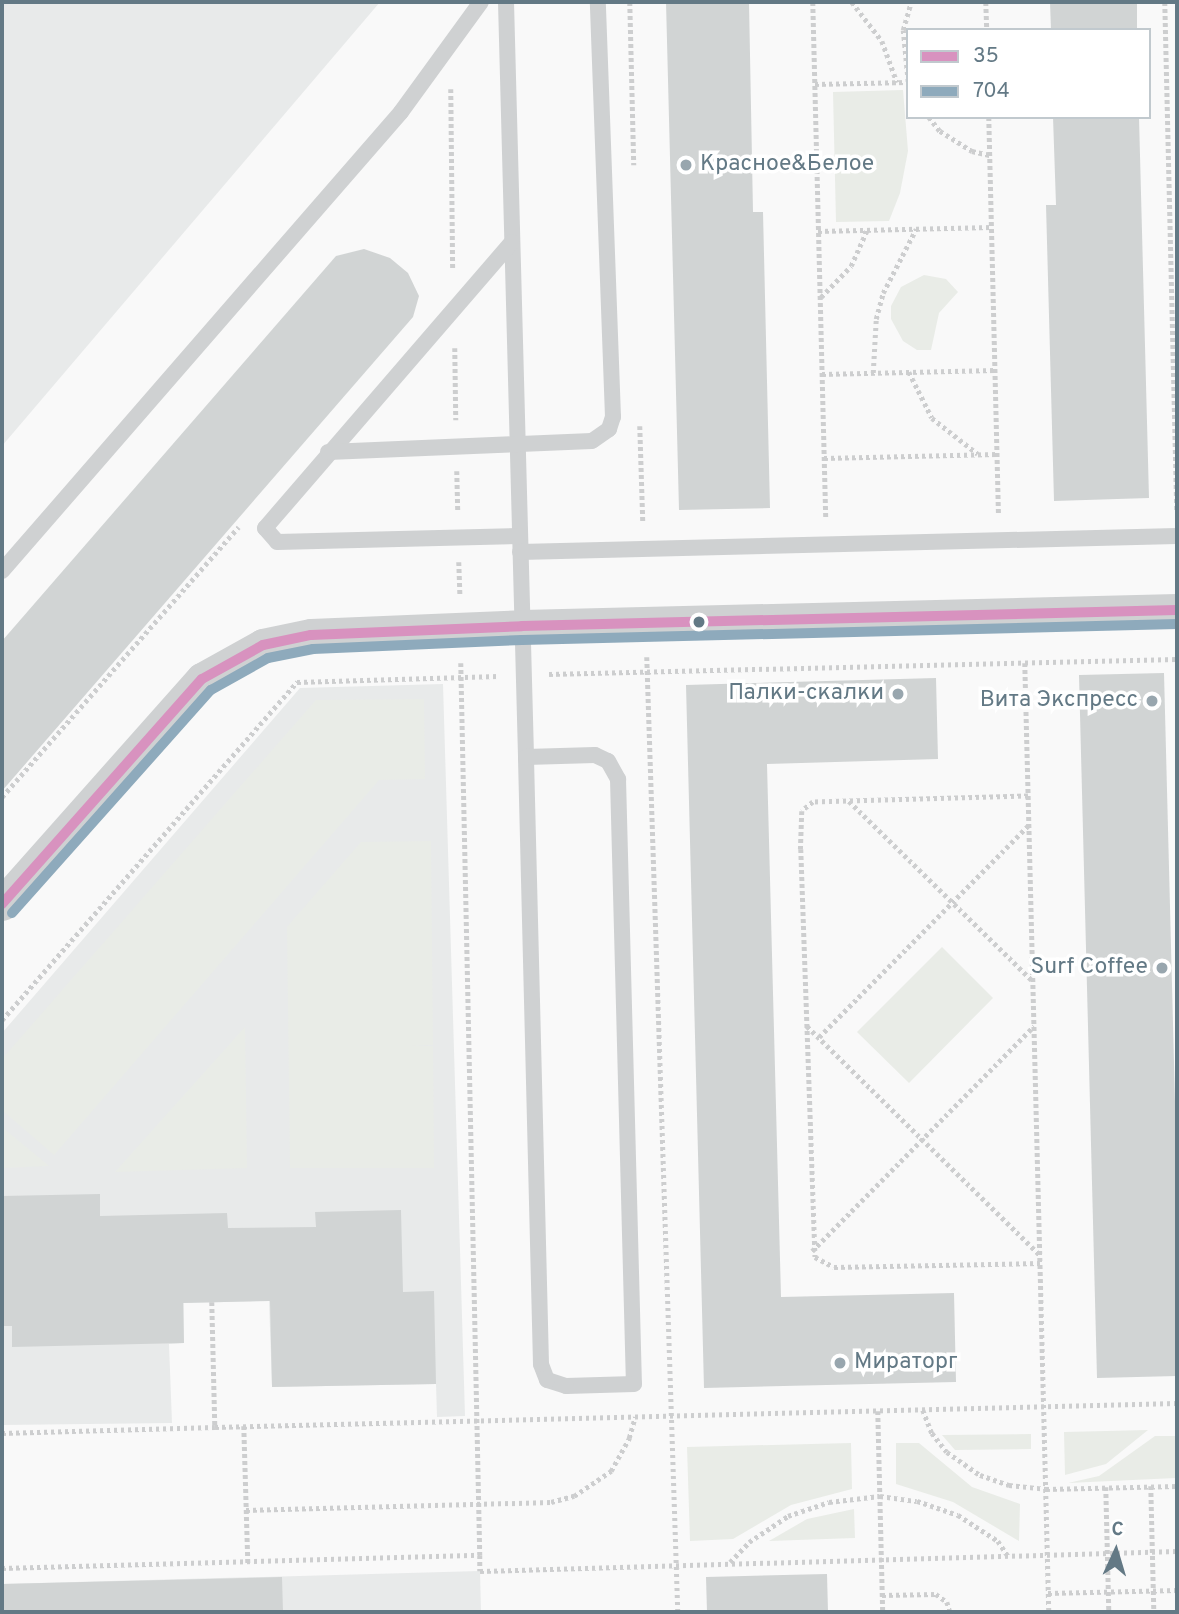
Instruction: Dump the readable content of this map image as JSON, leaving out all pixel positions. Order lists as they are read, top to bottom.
{
  "places": [
    "Красное&Белое",
    "Палки-скалки",
    "Вита Экспресс",
    "Surf Coffee",
    "Мираторг"
  ],
  "lines": ["transit line 35", "transit line 704"],
  "legend": ["35", "704"],
  "north": "top"
}
